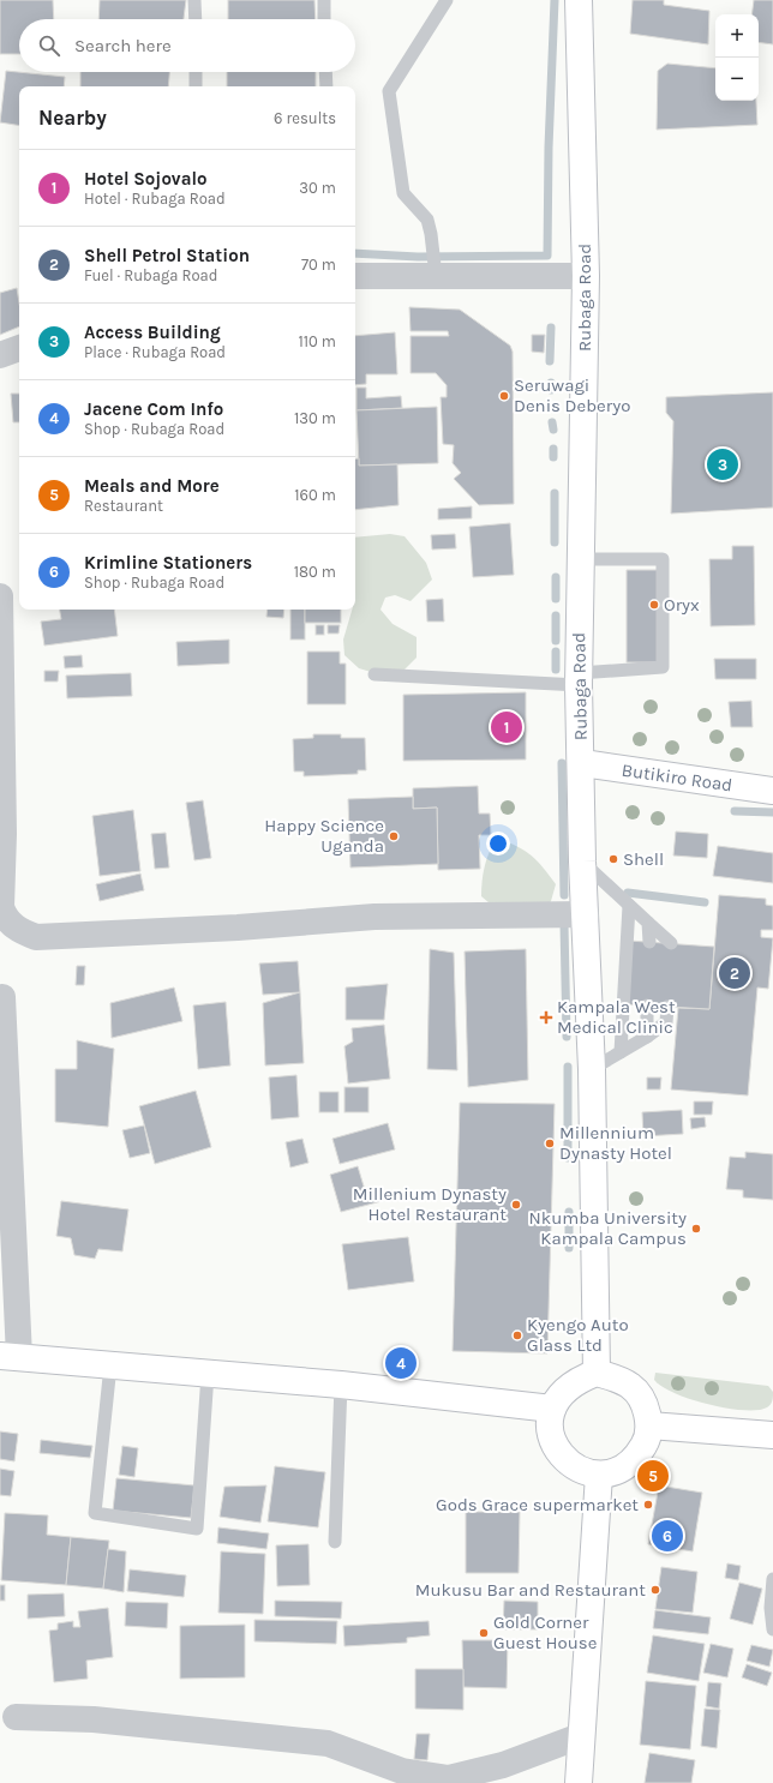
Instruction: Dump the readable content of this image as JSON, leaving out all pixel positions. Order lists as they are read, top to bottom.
{
  "streets": {
    "main road": ["Rubaga Road", "Butikiro Road"]
  },
  "crossings": [
    ["Rubaga Road", "Butikiro Road"]
  ],
  "places": {
    "other": [
      "Seruwagi Denis Deberyo",
      "Oryx",
      "Happy Science Uganda",
      "Shell",
      "Millennium Dynasty Hotel",
      "Millenium Dynasty Hotel Restaurant",
      "Nkumba University Kampala Campus",
      "Kyengo Auto Glass Ltd",
      "Gods Grace supermarket",
      "Mukusu Bar and Restaurant",
      "Gold Corner Guest House"
    ],
    "health": ["Kampala West Medical Clinic"]
  },
  "page": {
    "map_buttons": ["+", "−"],
    "search": "Search here",
    "heading": ["Nearby", "6 results"],
    "list": [
      {
        "mark": "1",
        "name": "Hotel Sojovalo",
        "note": "Hotel · Rubaga Road",
        "value": "30 m"
      },
      {
        "mark": "2",
        "name": "Shell Petrol Station",
        "note": "Fuel · Rubaga Road",
        "value": "70 m"
      },
      {
        "mark": "3",
        "name": "Access Building",
        "note": "Place · Rubaga Road",
        "value": "110 m"
      },
      {
        "mark": "4",
        "name": "Jacene Com Info",
        "note": "Shop · Rubaga Road",
        "value": "130 m"
      },
      {
        "mark": "5",
        "name": "Meals and More",
        "note": "Restaurant",
        "value": "160 m"
      },
      {
        "mark": "6",
        "name": "Krimline Stationers",
        "note": "Shop · Rubaga Road",
        "value": "180 m"
      }
    ],
    "pins": [
      "3",
      "1",
      "2",
      "4",
      "5",
      "6"
    ]
  }
}
